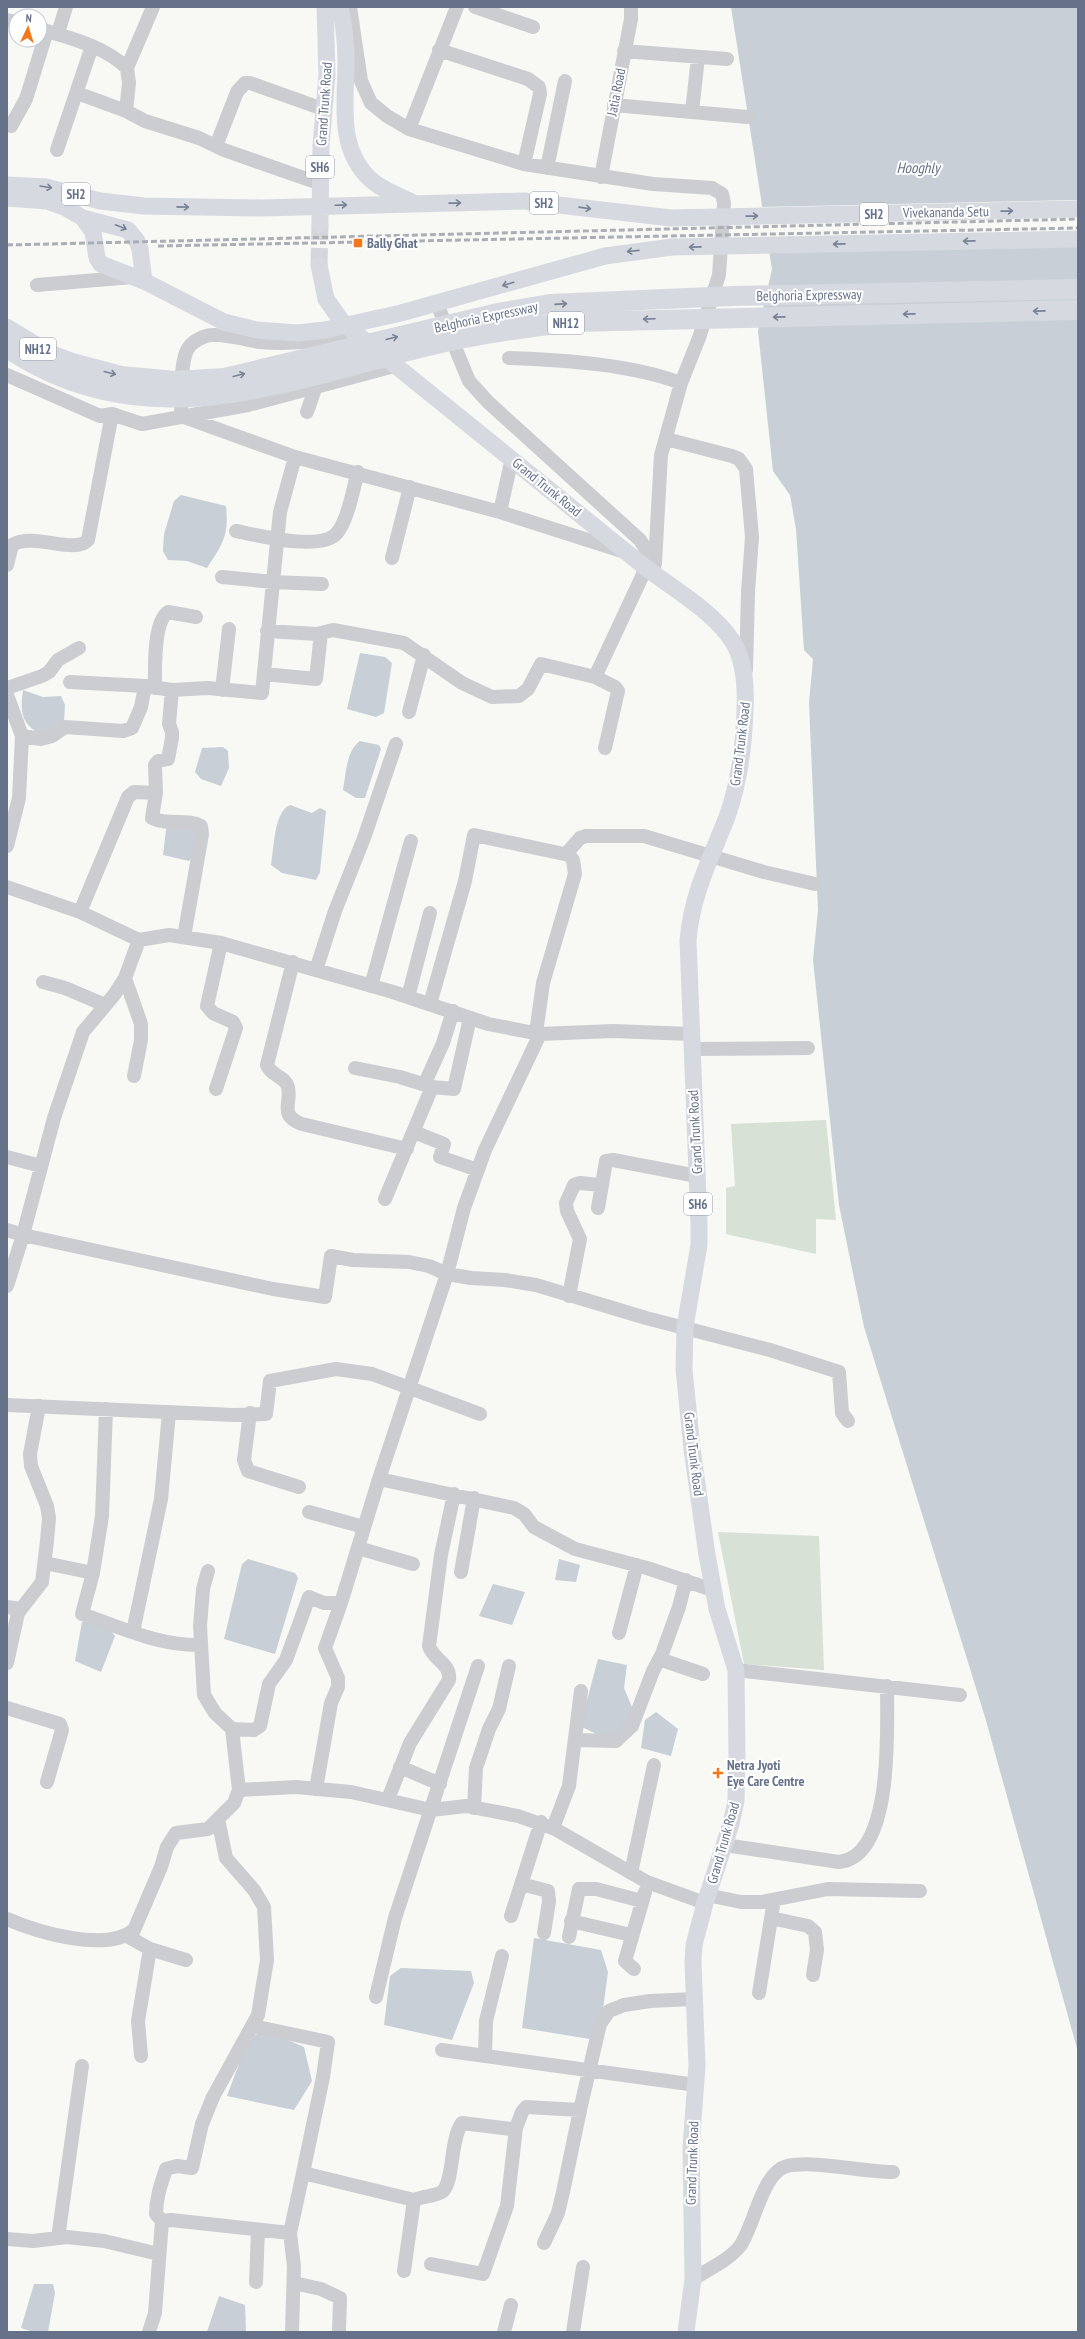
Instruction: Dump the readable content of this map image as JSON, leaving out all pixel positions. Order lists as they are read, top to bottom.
{
  "streets": {
    "highway": ["Belghoria Expressway", "NH12"],
    "main road": [
      "Grand Trunk Road",
      "SH6",
      "SH2",
      "Vivekananda Setu"
    ],
    "street": ["Jatia Road"]
  },
  "crossings": [
    ["SH2", "Vivekananda Setu"]
  ],
  "water": ["Hooghly"],
  "places": {
    "transit": ["Bally Ghat"],
    "health": ["Netra Jyoti Eye Care Centre"]
  },
  "north": "top"
}
